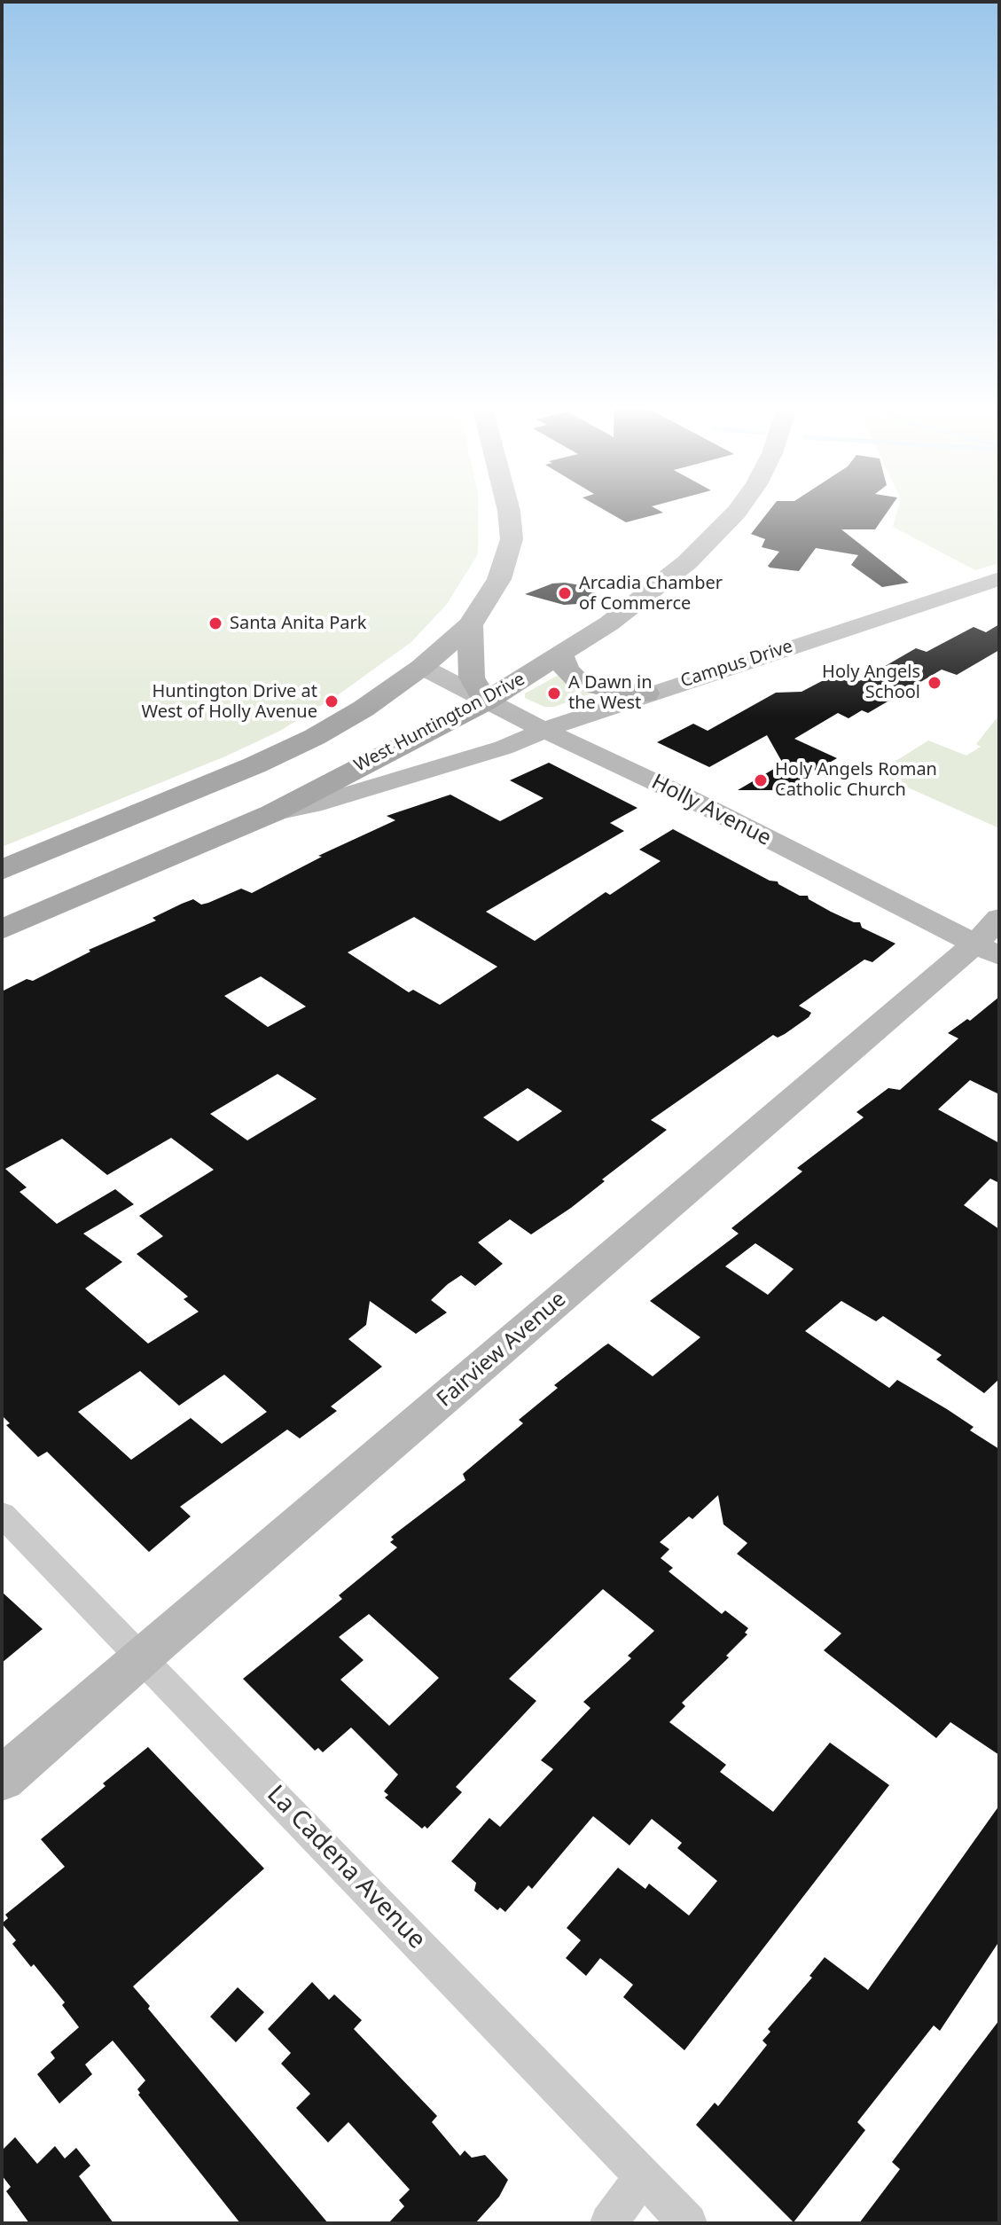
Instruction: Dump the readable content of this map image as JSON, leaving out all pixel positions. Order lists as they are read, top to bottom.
{
  "streets": {
    "main road": ["West Huntington Drive"],
    "street": [
      "Campus Drive",
      "Holly Avenue",
      "Fairview Avenue",
      "La Cadena Avenue"
    ]
  },
  "crossings": [
    ["Campus Drive", "West Huntington Drive"],
    ["Campus Drive", "Holly Avenue"],
    ["West Huntington Drive", "Holly Avenue"],
    ["Holly Avenue", "Fairview Avenue"],
    ["Fairview Avenue", "La Cadena Avenue"]
  ],
  "places": [
    "Arcadia Chamber of Commerce",
    "Santa Anita Park",
    "Holy Angels School",
    "A Dawn in the West",
    "Huntington Drive at West of Holly Avenue",
    "Holy Angels Roman Catholic Church"
  ]
}
